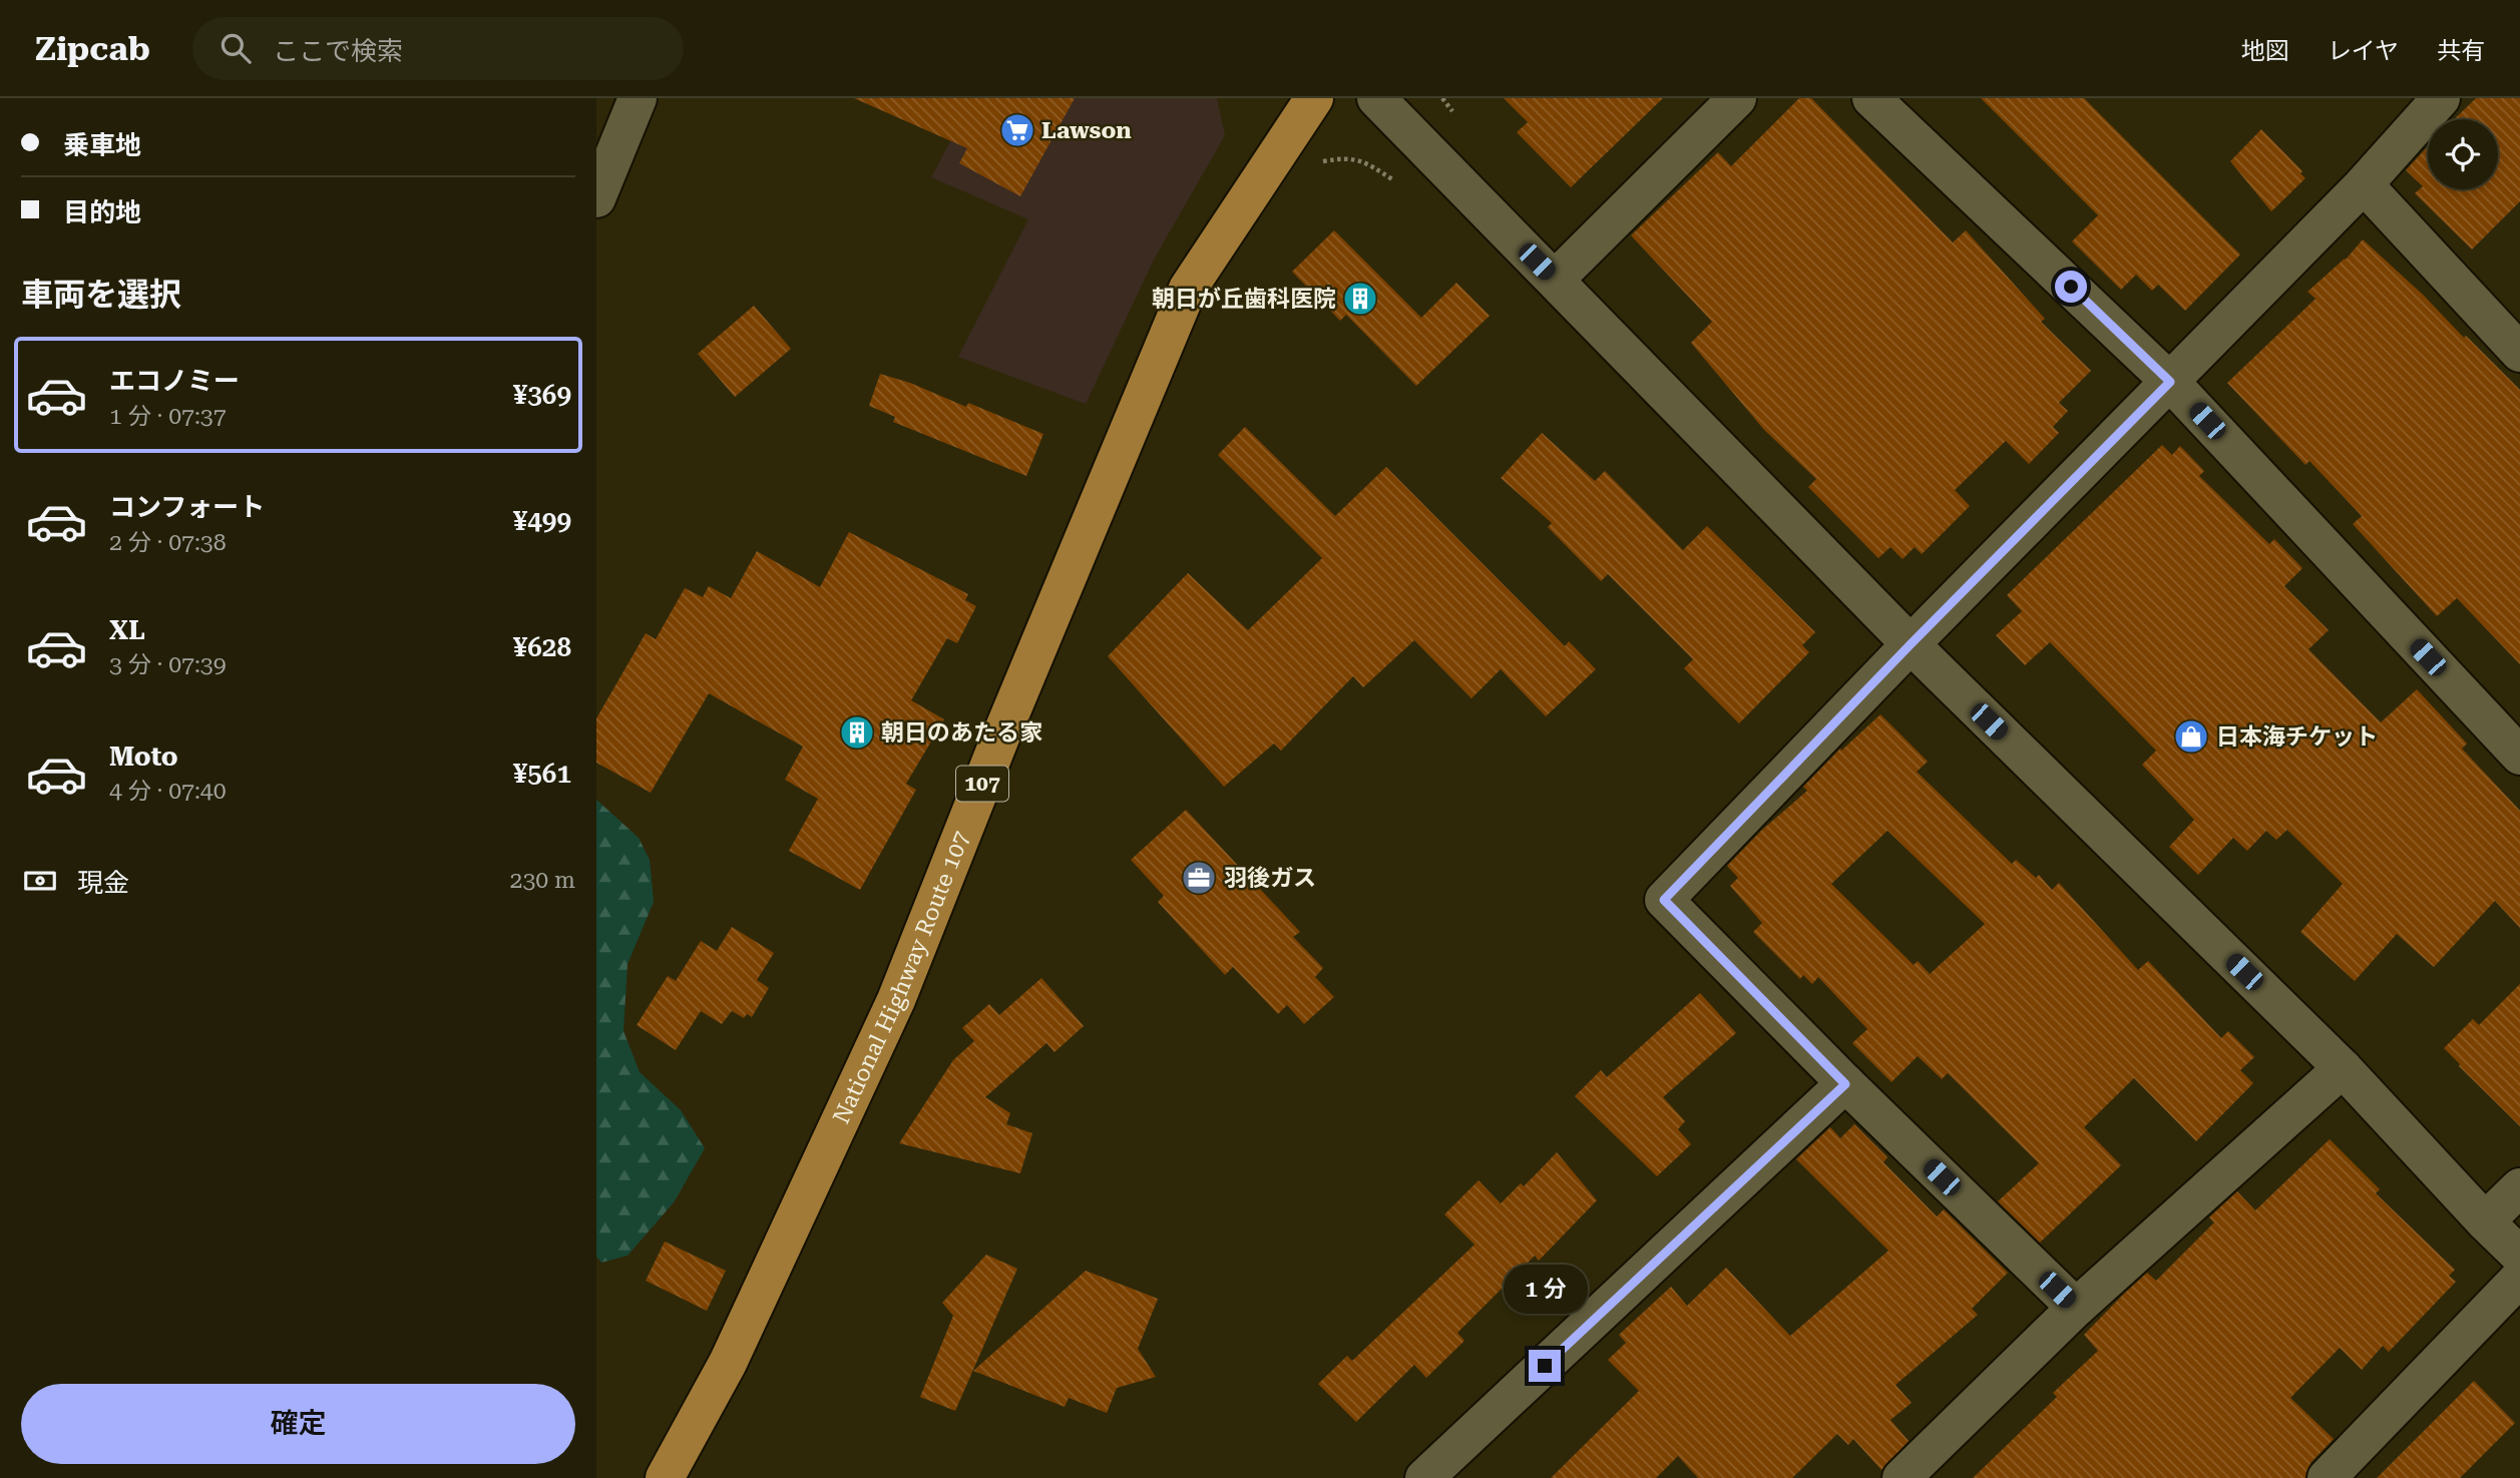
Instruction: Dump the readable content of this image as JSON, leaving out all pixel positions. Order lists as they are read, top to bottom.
{
  "streets": {
    "highway": ["107", "National Highway Route 107"]
  },
  "places": {
    "supermarket": ["Lawson"],
    "building": ["朝日が丘歯科医院", "朝日のあたる家"],
    "shop": ["日本海チケット"],
    "office": ["羽後ガス"]
  },
  "page": {
    "header": "Zipcab",
    "search": "ここで検索",
    "nav": ["地図", "レイヤ", "共有"],
    "banner": ["乗車地", "目的地"],
    "heading": "車両を選択",
    "list": [
      {
        "name": "エコノミー",
        "note": "1 分 · 07:37",
        "value": "¥369"
      },
      {
        "name": "コンフォート",
        "note": "2 分 · 07:38",
        "value": "¥499"
      },
      {
        "name": "XL",
        "note": "3 分 · 07:39",
        "value": "¥628"
      },
      {
        "name": "Moto",
        "note": "4 分 · 07:40",
        "value": "¥561"
      }
    ],
    "pay": ["現金", "230 m"],
    "bubble": "1 分",
    "buttons": "確定"
  }
}
